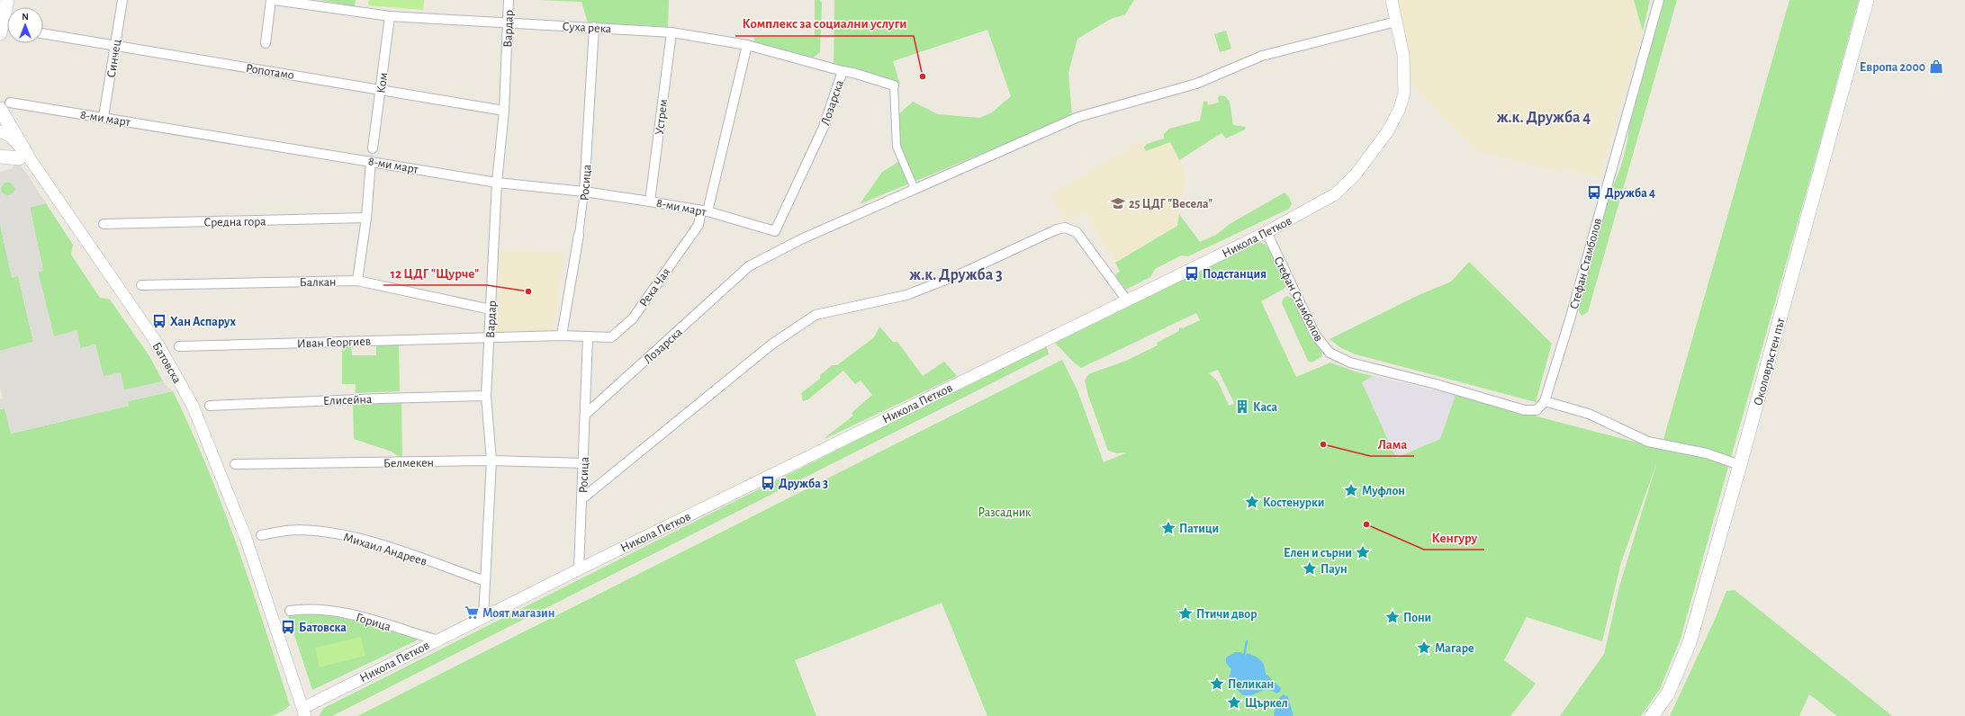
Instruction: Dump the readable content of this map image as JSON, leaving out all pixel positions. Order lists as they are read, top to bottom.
{
  "streets": {
    "main road": ["Околовръстен път"],
    "street": [
      "Суха река",
      "Вардар",
      "Синчец",
      "Ропотамо",
      "Ком",
      "Лозарска",
      "Устрем",
      "8-ми март",
      "Росица",
      "Средна гора",
      "Никола Петков",
      "Стефан Стамболов",
      "Балкан",
      "Река Чая",
      "Иван Георгиев",
      "Батовска",
      "Елисейна",
      "Белмекен",
      "Михаил Андреев",
      "Горица"
    ]
  },
  "crossings": [
    ["Суха река", "Вардар"],
    ["Суха река", "Ком"],
    ["Суха река", "Лозарска"],
    ["Суха река", "Устрем"],
    ["Суха река", "Росица"],
    ["Суха река", "Река Чая"],
    ["Вардар", "Ропотамо"],
    ["Вардар", "8-ми март"],
    ["Вардар", "Никола Петков"],
    ["Вардар", "Балкан"],
    ["Вардар", "Иван Георгиев"],
    ["Вардар", "Елисейна"],
    ["Вардар", "Белмекен"],
    ["Вардар", "Михаил Андреев"],
    ["Синчец", "Ропотамо"],
    ["Синчец", "8-ми март"],
    ["Ропотамо", "Ком"],
    ["Лозарска", "8-ми март"],
    ["Лозарска", "Росица"],
    ["Лозарска", "Никола Петков"],
    ["Устрем", "8-ми март"],
    ["8-ми март", "Росица"],
    ["8-ми март", "Река Чая"],
    ["Росица", "Никола Петков"],
    ["Росица", "Река Чая"],
    ["Росица", "Белмекен"],
    ["Никола Петков", "Стефан Стамболов"],
    ["Никола Петков", "Батовска"],
    ["Никола Петков", "Горица"]
  ],
  "districts": ["ж.к. Дружба 4", "ж.к. Дружба 3"],
  "parks": ["Разсадник"],
  "places": {
    "shop": ["Европа 2000"],
    "other": [
      "Комплекс за социални услуги",
      "12 ЦДГ \"Щурче\"",
      "Лама",
      "Кенгуру"
    ],
    "bus stop": [
      "Дружба 4",
      "Подстанция",
      "Хан Аспарух",
      "Дружба 3",
      "Батовска"
    ],
    "school or university": ["25 ЦДГ \"Весела\""],
    "building": ["Каса"],
    "place": [
      "Муфлон",
      "Костенурки",
      "Патици",
      "Елен и сърни",
      "Паун",
      "Птичи двор",
      "Пони",
      "Магаре",
      "Пеликан",
      "Щъркел"
    ],
    "supermarket": ["Моят магазин"]
  },
  "north": "top"
}
